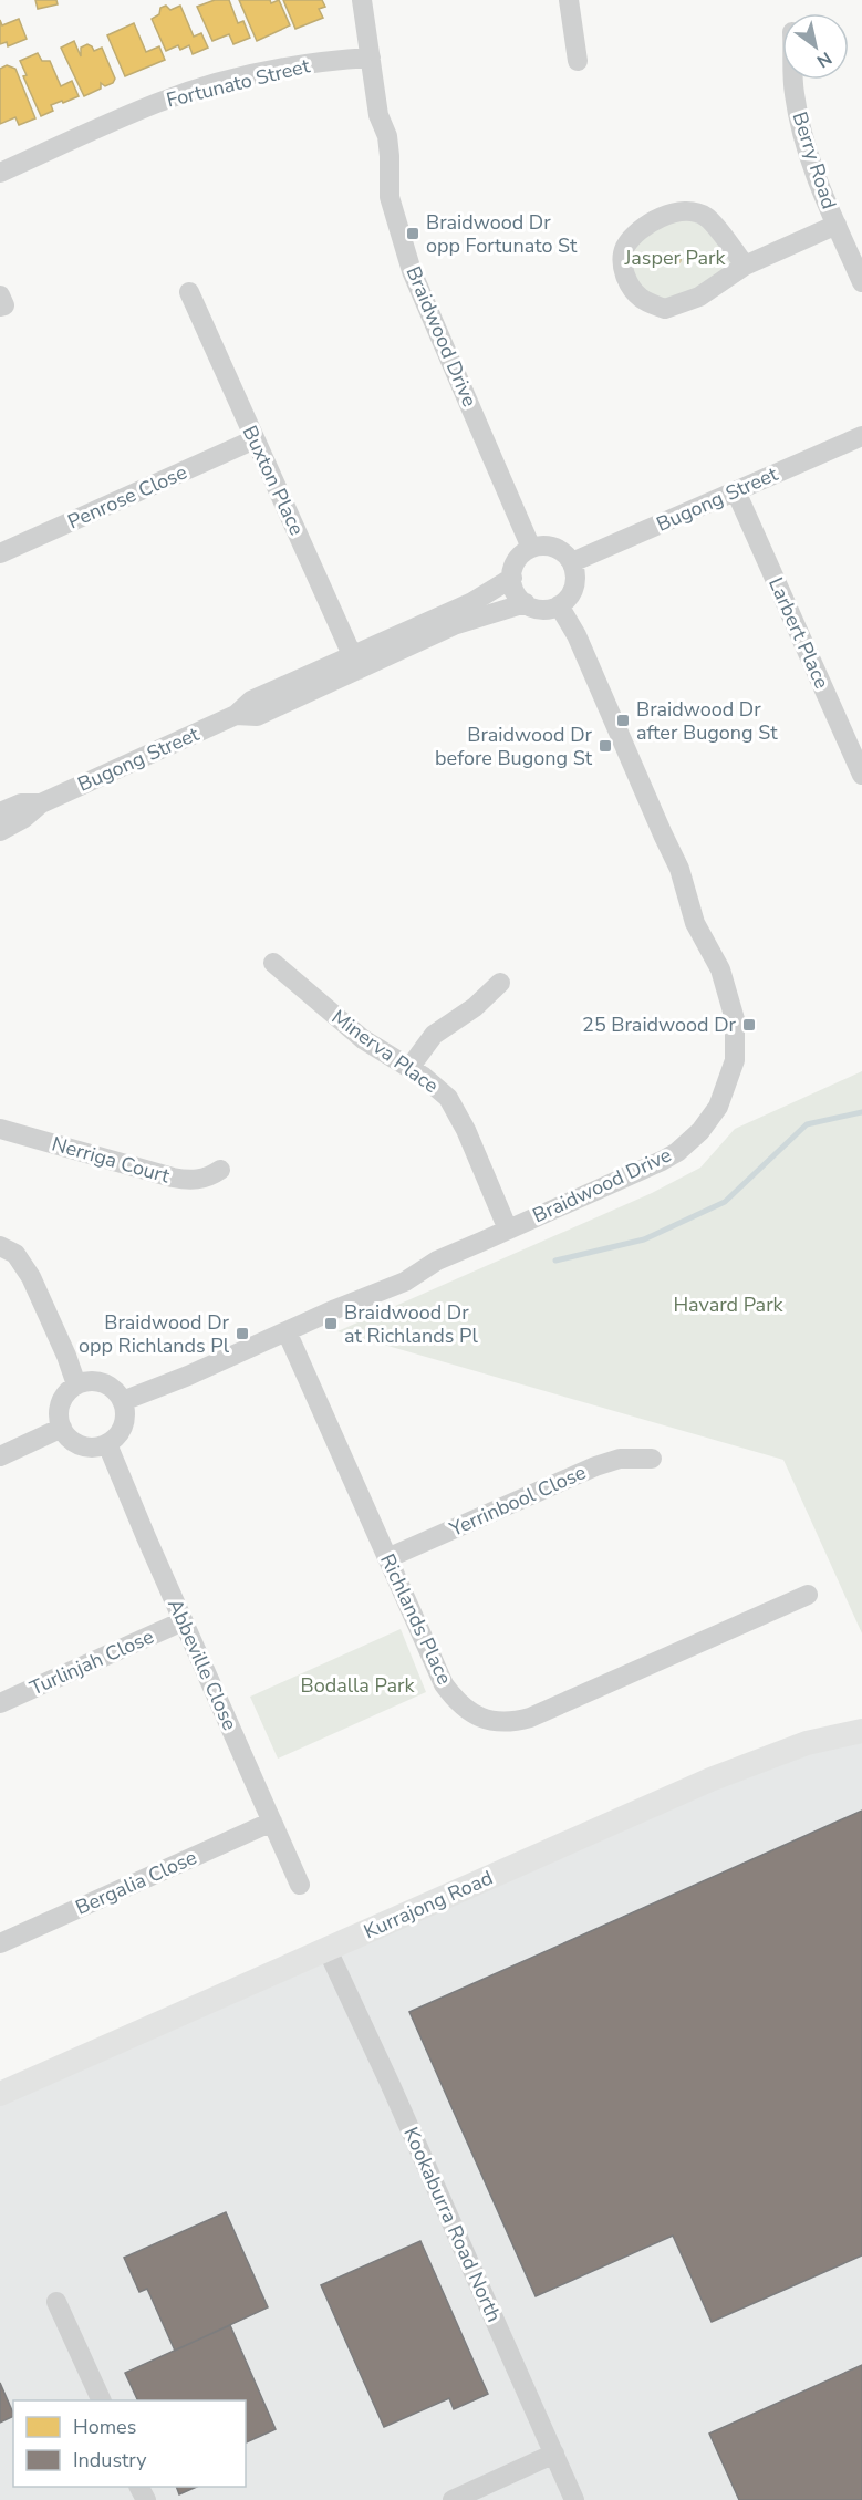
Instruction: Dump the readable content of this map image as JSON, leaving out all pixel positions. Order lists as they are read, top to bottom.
{
  "streets": {
    "main road": ["Kurrajong Road"],
    "street": [
      "Fortunato Street",
      "Berry Road",
      "Braidwood Drive",
      "Buxton Place",
      "Penrose Close",
      "Bugong Street",
      "Larbert Place",
      "Minerva Place",
      "Nerriga Court",
      "Yerrinbool Close",
      "Richlands Place",
      "Turlinjah Close",
      "Abbeville Close",
      "Bergalia Close",
      "Kookaburra Road North"
    ]
  },
  "crossings": [
    ["Fortunato Street", "Braidwood Drive"],
    ["Braidwood Drive", "Bugong Street"],
    ["Braidwood Drive", "Minerva Place"],
    ["Braidwood Drive", "Richlands Place"],
    ["Braidwood Drive", "Abbeville Close"],
    ["Buxton Place", "Penrose Close"],
    ["Buxton Place", "Bugong Street"],
    ["Bugong Street", "Larbert Place"],
    ["Yerrinbool Close", "Richlands Place"],
    ["Turlinjah Close", "Abbeville Close"],
    ["Abbeville Close", "Bergalia Close"],
    ["Kurrajong Road", "Kookaburra Road North"]
  ],
  "parks": ["Jasper Park", "Havard Park", "Bodalla Park"],
  "places": {
    "transit": [
      "Braidwood Dr opp Fortunato St",
      "Braidwood Dr after Bugong St",
      "Braidwood Dr before Bugong St",
      "25 Braidwood Dr",
      "Braidwood Dr at Richlands Pl",
      "Braidwood Dr opp Richlands Pl"
    ]
  },
  "legend": ["Homes", "Industry"],
  "north": "bottom right"
}
